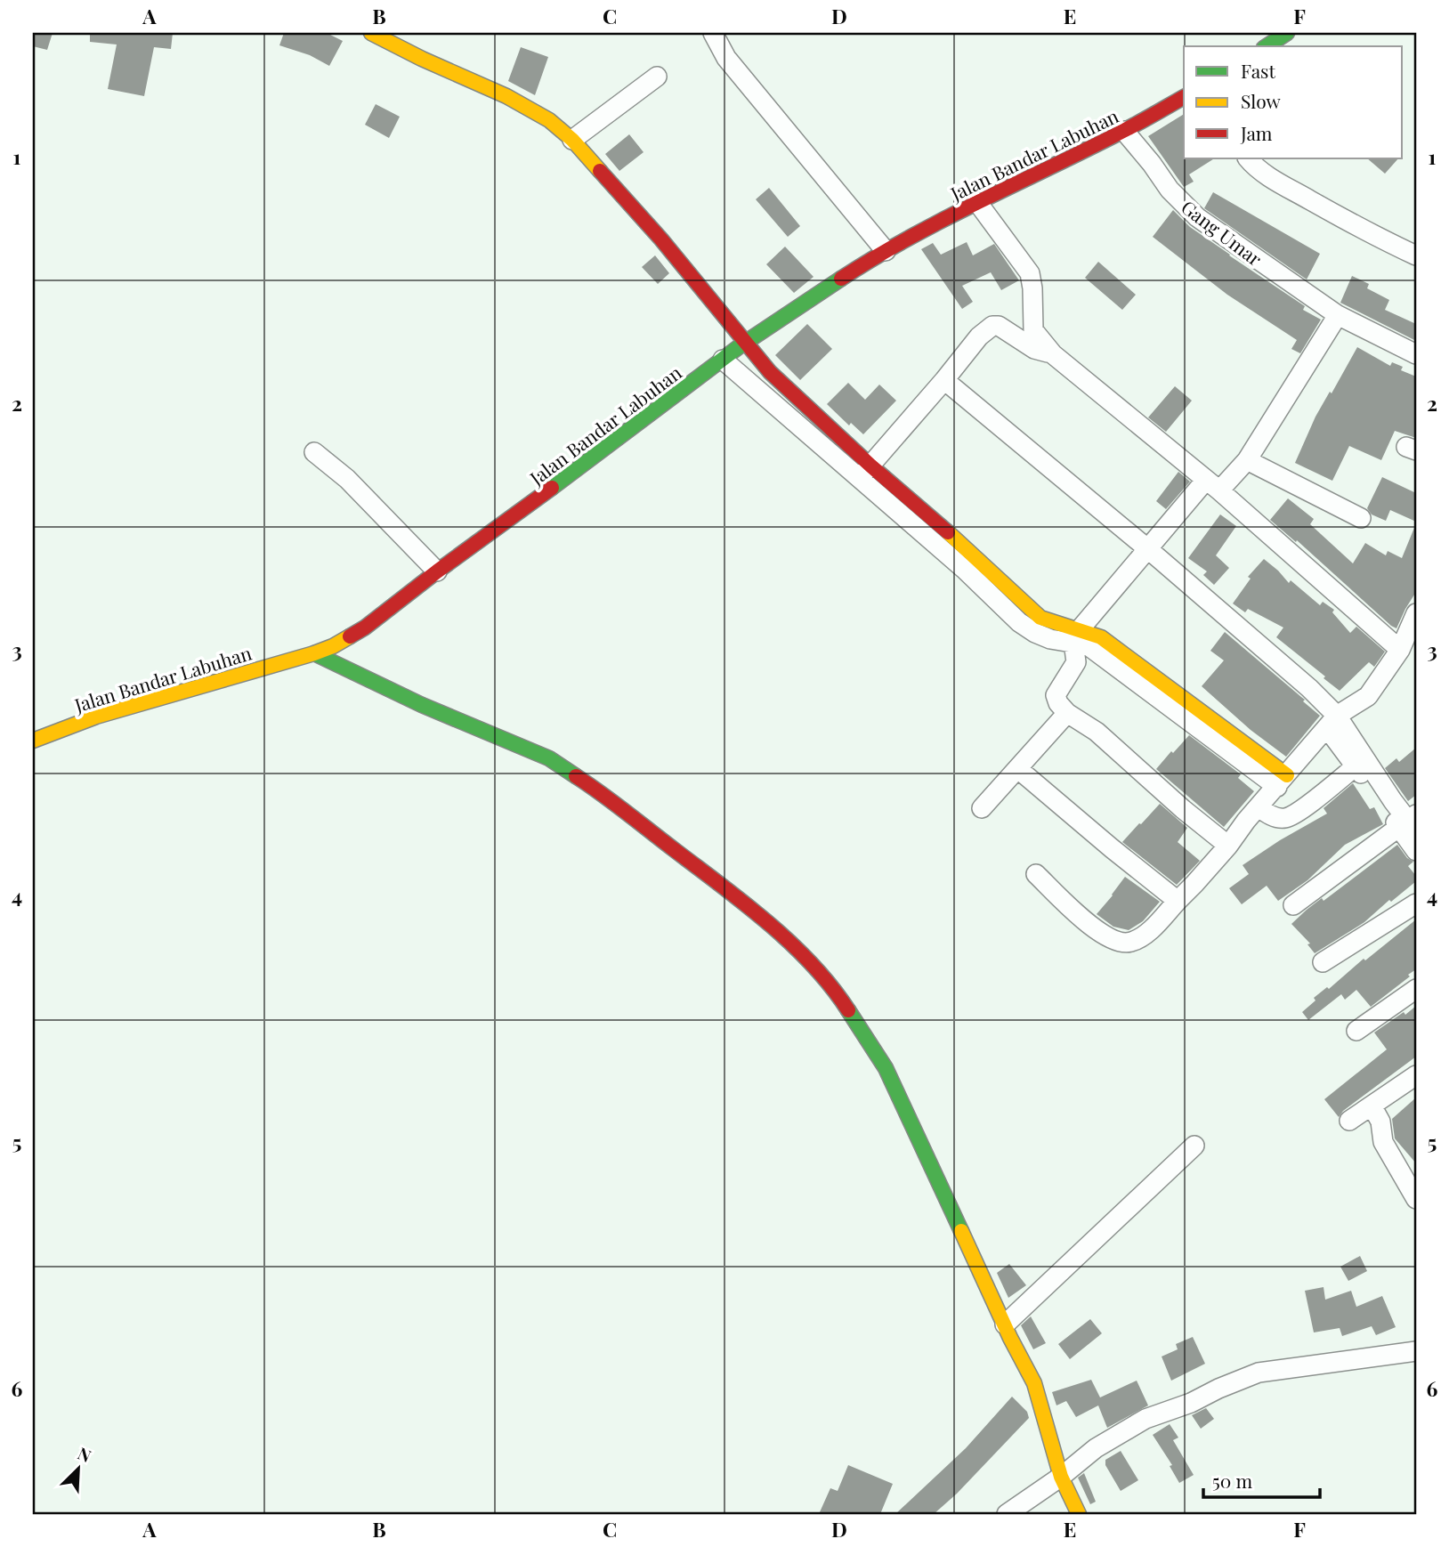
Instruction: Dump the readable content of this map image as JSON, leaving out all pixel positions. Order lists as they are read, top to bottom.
{
  "streets": {
    "street": ["Jalan Bandar Labuhan", "Gang Umar"]
  },
  "crossings": [
    ["Jalan Bandar Labuhan", "Gang Umar"]
  ],
  "legend": ["Fast", "Slow", "Jam"],
  "scale_bar": "50 m",
  "north": "top right",
  "grid": {
    "columns": [
      "A",
      "B",
      "C",
      "D",
      "E",
      "F"
    ],
    "rows": [
      "1",
      "2",
      "3",
      "4",
      "5",
      "6"
    ]
  }
}
